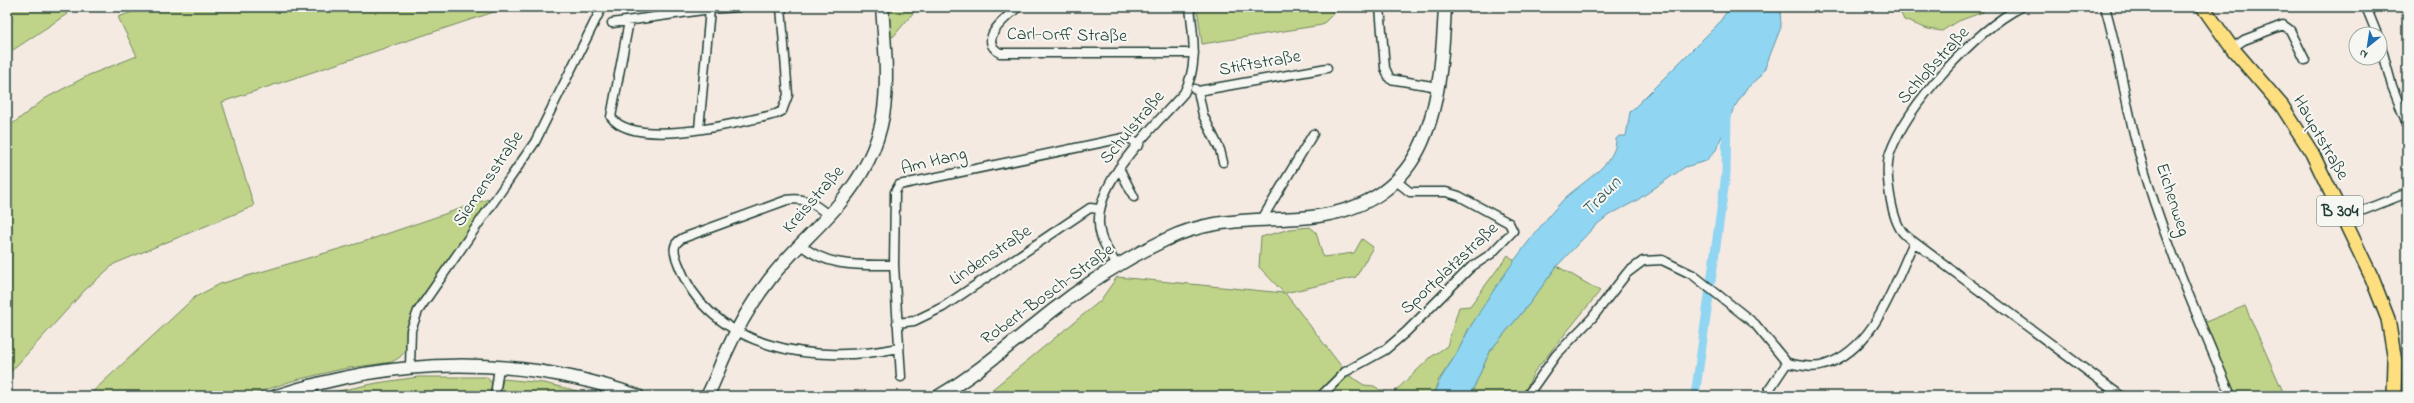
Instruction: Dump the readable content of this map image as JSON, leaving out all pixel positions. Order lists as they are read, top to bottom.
{
  "streets": {
    "main road": ["Hauptstraße", "B 304"],
    "street": [
      "Carl-Orff Straße",
      "Stiftstraße",
      "Schloßstraße",
      "Schulstraße",
      "Am Hang",
      "Siemensstraße",
      "Kreisstraße",
      "Eichenweg",
      "Lindenstraße",
      "Sportplatzstraße",
      "Robert-Bosch-Straße"
    ]
  },
  "crossings": [
    ["Carl-Orff Straße", "Schulstraße"],
    ["Schulstraße", "Am Hang"],
    ["Schulstraße", "Lindenstraße"],
    ["Schulstraße", "Robert-Bosch-Straße"],
    ["Am Hang", "Lindenstraße"],
    ["Sportplatzstraße", "Robert-Bosch-Straße"]
  ],
  "water": ["Traun"],
  "north": "bottom left"
}
